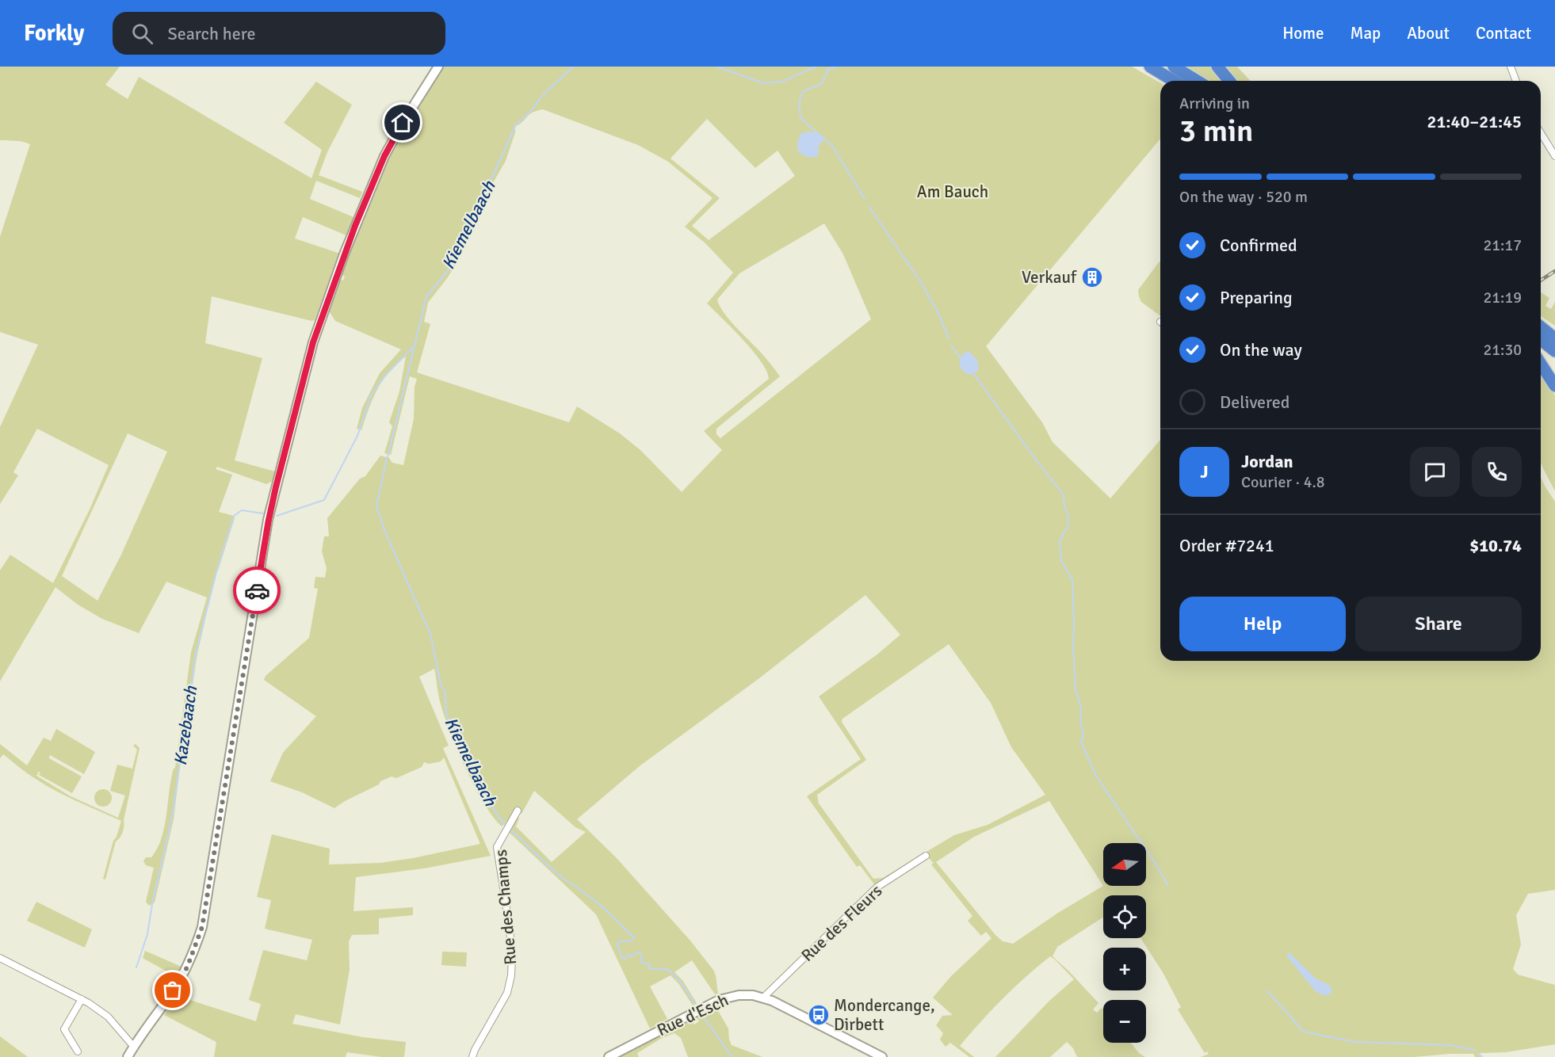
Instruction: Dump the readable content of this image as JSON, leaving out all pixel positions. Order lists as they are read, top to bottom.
{
  "streets": {
    "main road": ["Rue d'Esch"],
    "street": ["Rue des Champs", "Rue des Fleurs"]
  },
  "crossings": [
    ["Rue des Fleurs", "Rue d'Esch"]
  ],
  "water": ["Kiemelbaach", "Kazebaach"],
  "parks": ["Am Bauch"],
  "places": {
    "building": ["Verkauf"],
    "bus stop": ["Mondercange, Dirbett"]
  },
  "north": "left",
  "page": {
    "header": "Forkly",
    "search": "Search here",
    "nav": [
      "Home",
      "Map",
      "About",
      "Contact"
    ],
    "heading": ["3 min", "Arriving in", "21:40–21:45"],
    "panel": [
      "Jordan",
      "Courier · 4.8",
      "Order #7241",
      "$10.74"
    ],
    "bar": "On the way · 520 m",
    "list": [
      ["Confirmed", "21:17"],
      ["Preparing", "21:19"],
      ["On the way", "21:30"],
      "Delivered"
    ],
    "round": "J",
    "buttons": ["Help", "Share"],
    "map_buttons": ["+", "−"]
  }
}
